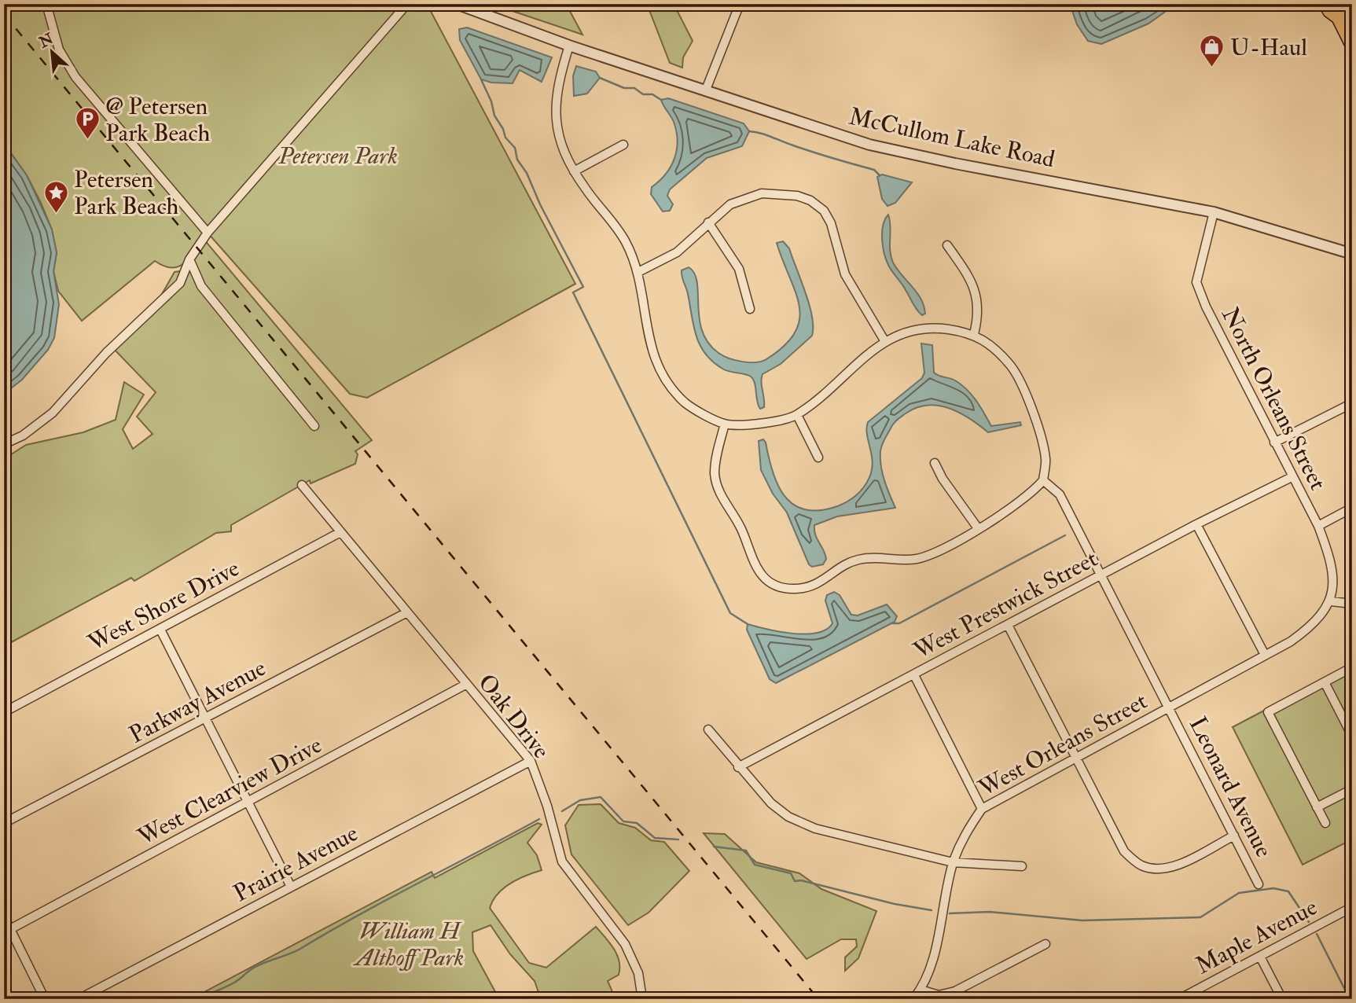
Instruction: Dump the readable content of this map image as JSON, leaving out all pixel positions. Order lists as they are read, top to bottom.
{
  "streets": {
    "street": [
      "McCullom Lake Road",
      "North Orleans Street",
      "West Prestwick Street",
      "West Shore Drive",
      "Parkway Avenue",
      "Oak Drive",
      "West Orleans Street",
      "Leonard Avenue",
      "West Clearview Drive",
      "Prairie Avenue",
      "Maple Avenue"
    ]
  },
  "crossings": [
    ["McCullom Lake Road", "North Orleans Street"],
    ["North Orleans Street", "West Prestwick Street"],
    ["North Orleans Street", "West Orleans Street"],
    ["West Prestwick Street", "Leonard Avenue"],
    ["West Shore Drive", "Oak Drive"],
    ["Parkway Avenue", "Oak Drive"],
    ["Oak Drive", "West Clearview Drive"],
    ["Oak Drive", "Prairie Avenue"],
    ["West Orleans Street", "Leonard Avenue"]
  ],
  "parks": ["Petersen Park", "William H Althoff Park"],
  "places": {
    "shop": ["U-Haul"],
    "parking": ["@ Petersen Park Beach"],
    "place": ["Petersen Park Beach"]
  },
  "north": "top left"
}
